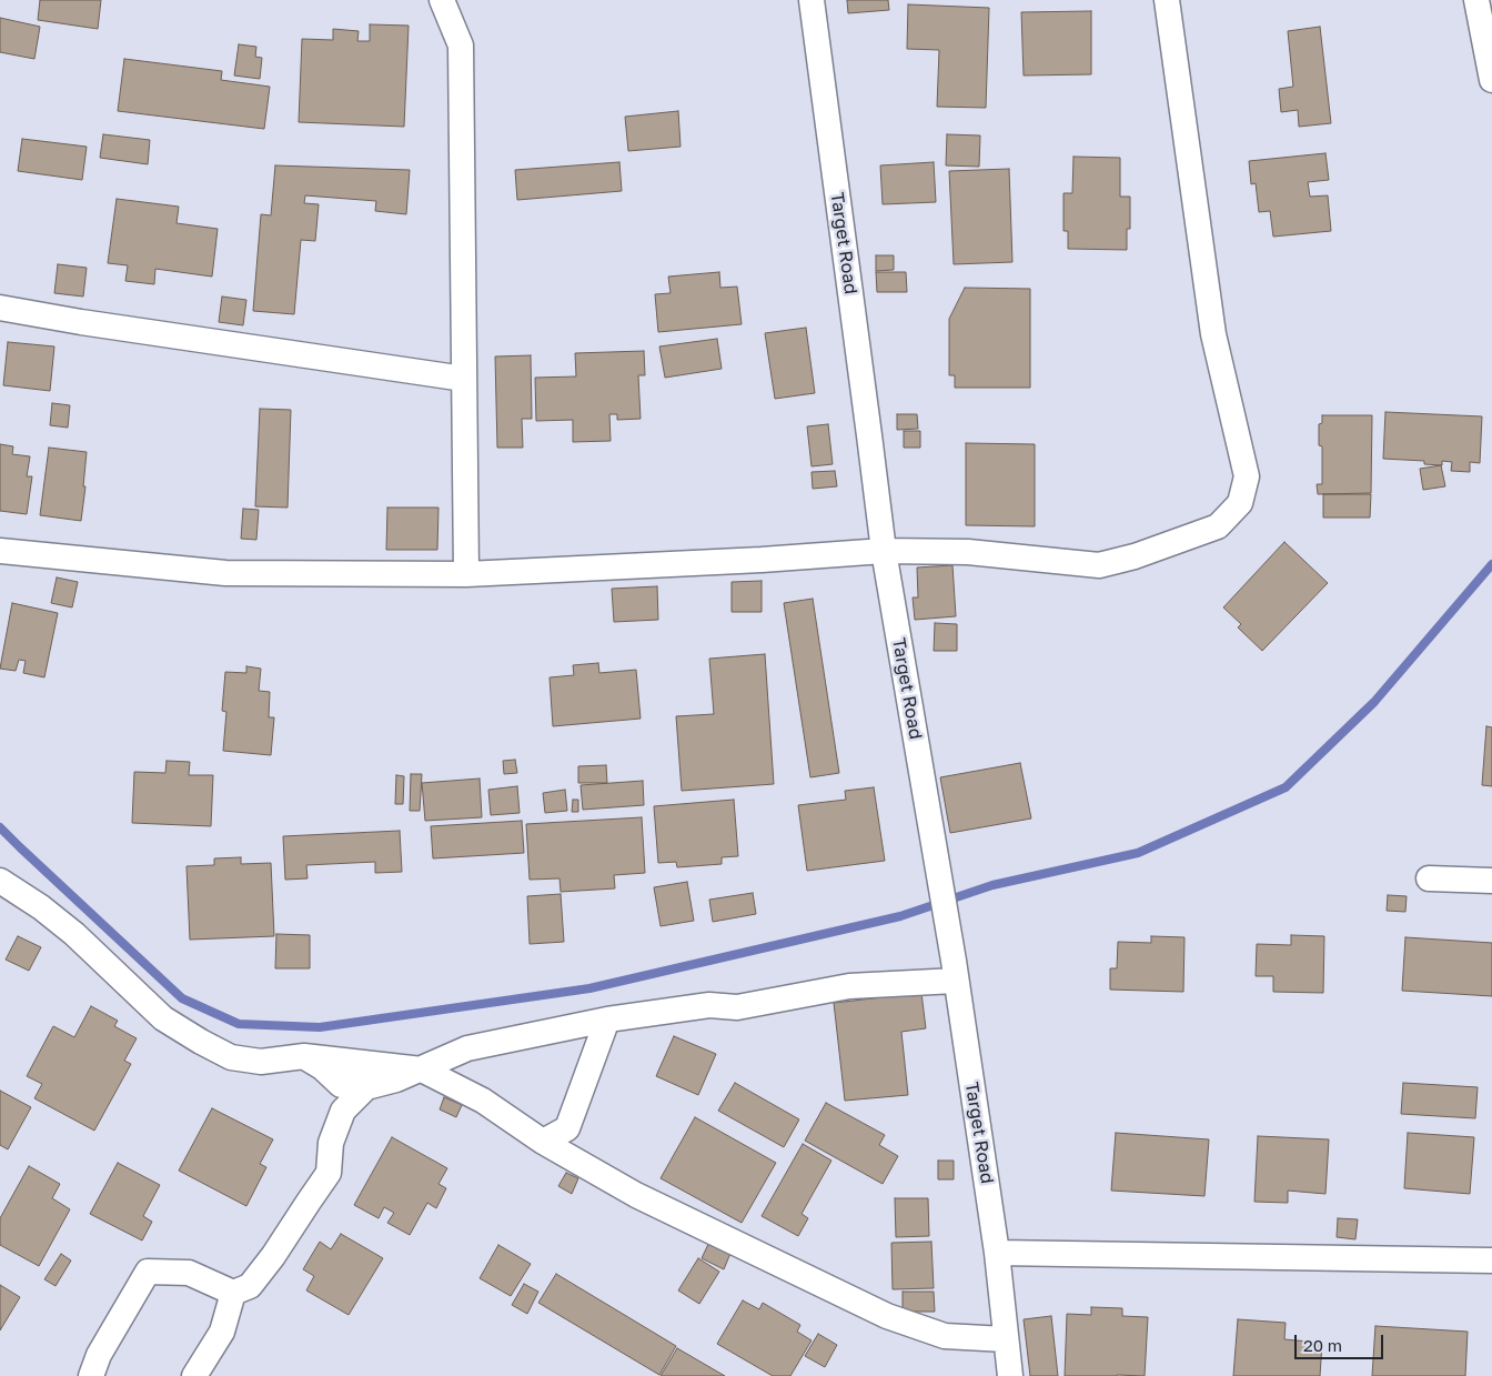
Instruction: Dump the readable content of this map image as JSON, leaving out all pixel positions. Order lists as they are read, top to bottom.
{
  "streets": {
    "street": ["Target Road"]
  },
  "scale_bar": "20 m"
}
